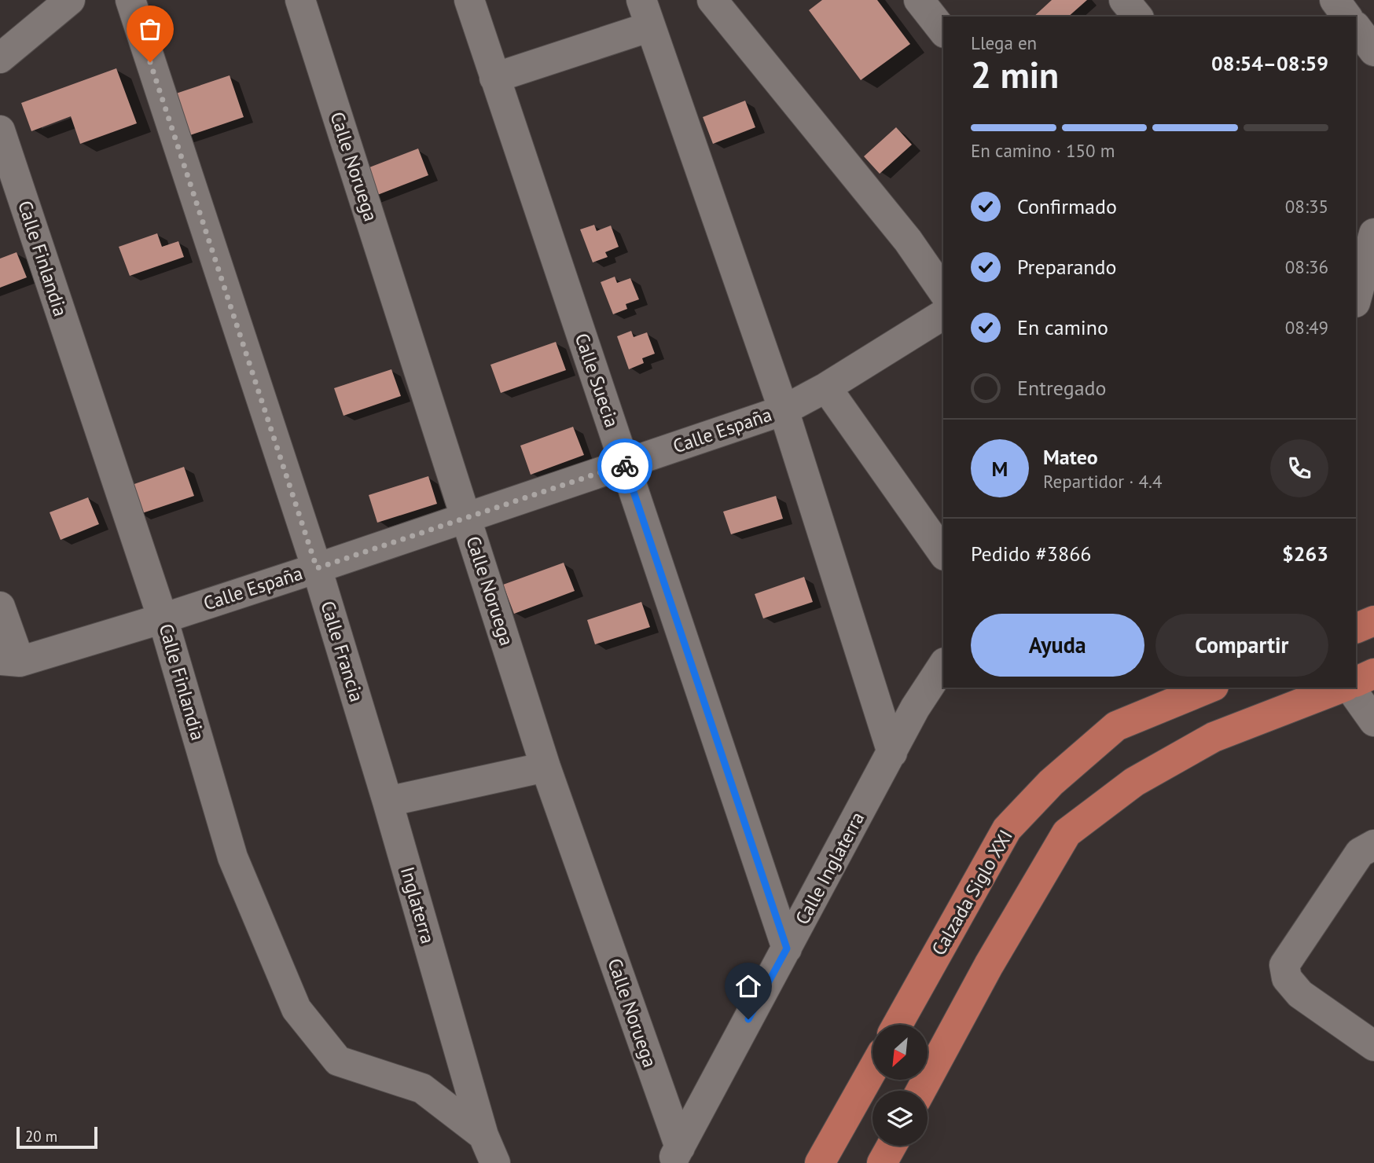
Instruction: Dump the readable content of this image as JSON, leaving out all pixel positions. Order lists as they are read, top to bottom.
{
  "streets": {
    "main road": ["Calzada Siglo XXI"],
    "street": [
      "Calle Noruega",
      "Calle Finlandia",
      "Calle Suecia",
      "Calle España",
      "Calle Francia",
      "Calle Inglaterra",
      "Inglaterra"
    ]
  },
  "crossings": [
    ["Calle Noruega", "Calle España"],
    ["Calle Noruega", "Calle Inglaterra"],
    ["Calle Finlandia", "Calle España"],
    ["Calle Finlandia", "Inglaterra"],
    ["Calle Suecia", "Calle España"],
    ["Calle Suecia", "Calle Inglaterra"],
    ["Calle España", "Calle Francia"],
    ["Calle Francia", "Inglaterra"]
  ],
  "scale_bar": "20 m",
  "north": "bottom left",
  "page": {
    "heading": ["2 min", "Llega en", "08:54–08:59"],
    "panel": [
      "Mateo",
      "Repartidor · 4.4",
      "Pedido #3866",
      "$263"
    ],
    "bar": "En camino · 150 m",
    "list": [
      ["Confirmado", "08:35"],
      ["Preparando", "08:36"],
      ["En camino", "08:49"],
      "Entregado"
    ],
    "round": "M",
    "buttons": ["Ayuda", "Compartir"],
    "scale": "20 m"
  }
}
